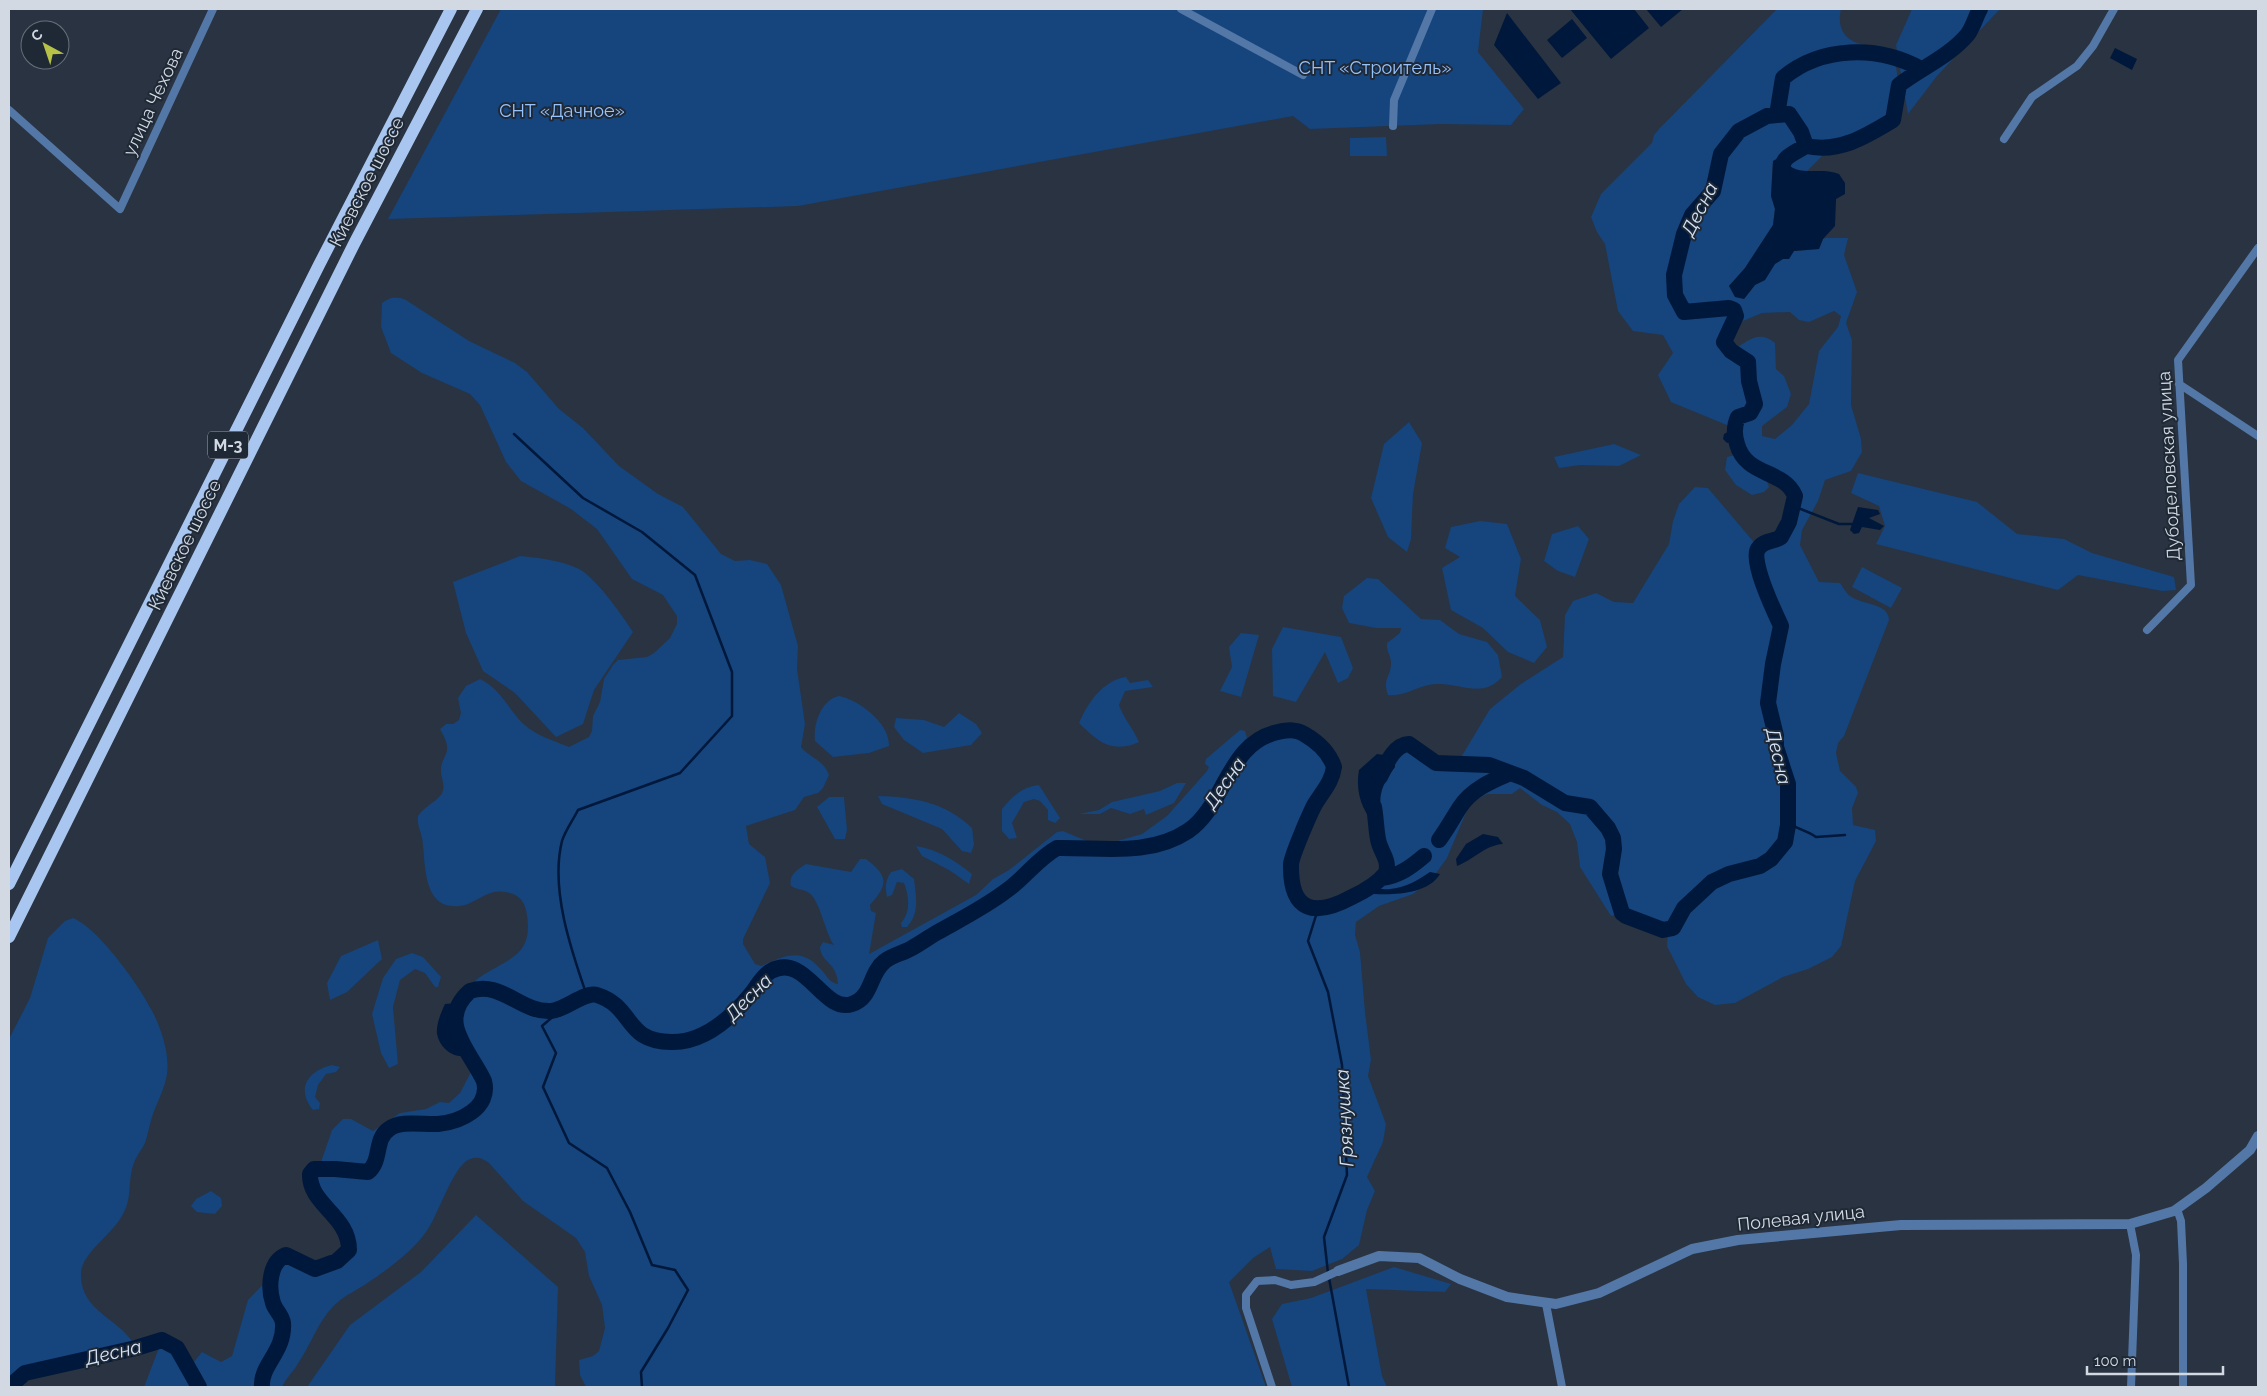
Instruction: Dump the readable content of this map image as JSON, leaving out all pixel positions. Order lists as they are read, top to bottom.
{
  "streets": {
    "highway": ["Киевское шоссе", "М-3"],
    "street": ["улица Чехова", "Дубоделовская улица", "Полевая улица"]
  },
  "water": ["Десна", "Грязнушка"],
  "parks": ["СНТ «Строитель»", "СНТ «Дачное»"],
  "scale_bar": "100 m",
  "north": "top left"
}
